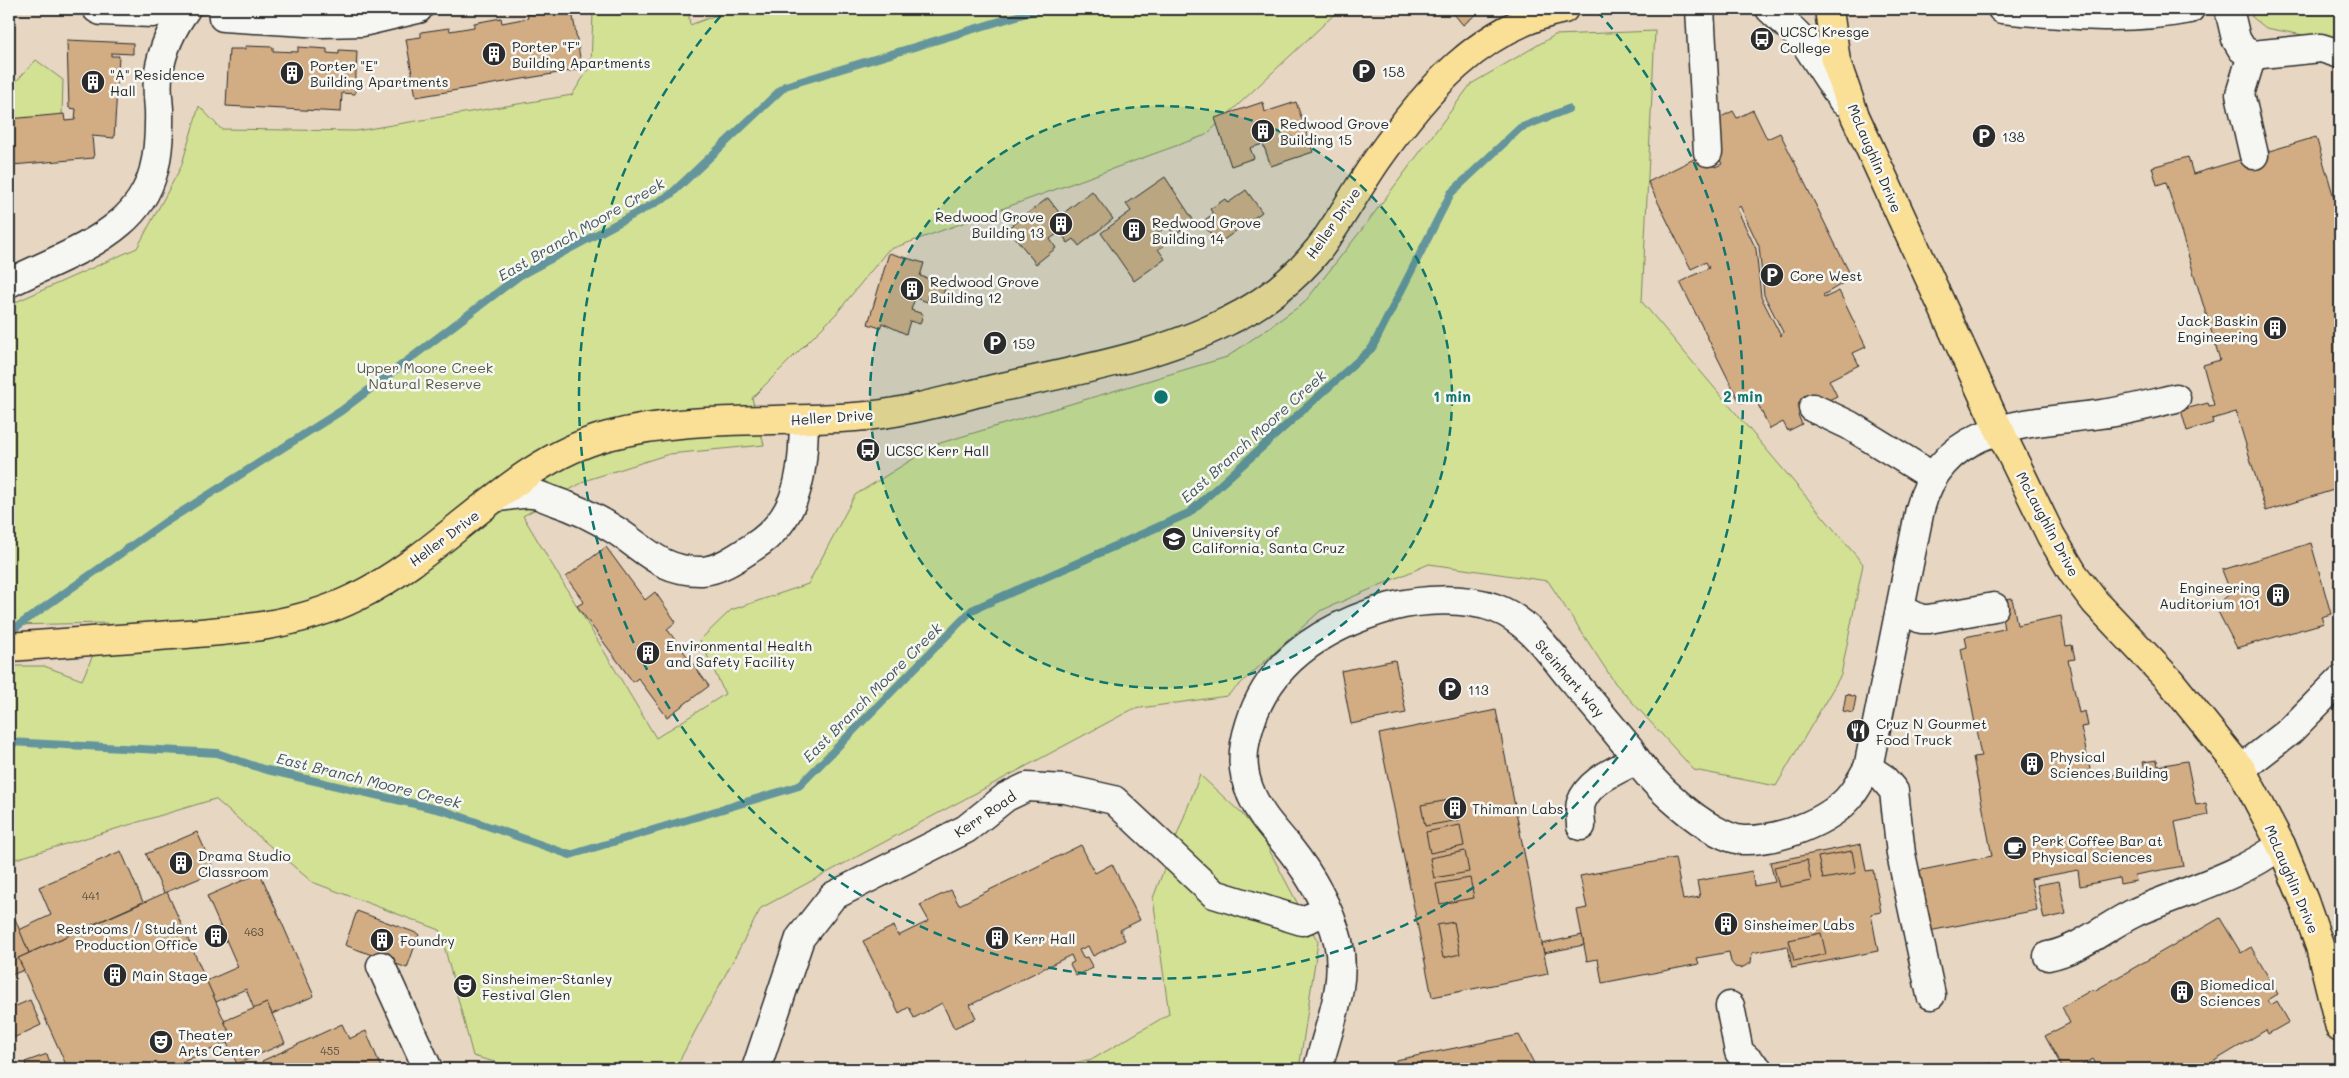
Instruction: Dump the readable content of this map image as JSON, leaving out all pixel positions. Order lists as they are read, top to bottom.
{
  "streets": {
    "main road": ["McLaughlin Drive", "Heller Drive"],
    "street": ["Steinhart Way", "Kerr Road"]
  },
  "crossings": [
    ["McLaughlin Drive", "Steinhart Way"],
    ["Steinhart Way", "Kerr Road"]
  ],
  "water": ["East Branch Moore Creek"],
  "parks": ["Upper Moore Creek Natural Reserve"],
  "places": {
    "bus stop": ["UCSC Kresge College", "UCSC Kerr Hall"],
    "building": [
      "Porter \"F\" Building Apartments",
      "Porter \"E\" Building Apartments",
      "\"A\" Residence Hall",
      "Redwood Grove Building 15",
      "Redwood Grove Building 13",
      "Redwood Grove Building 14",
      "Redwood Grove Building 12",
      "Jack Baskin Engineering",
      "Engineering Auditorium 101",
      "Environmental Health and Safety Facility",
      "Physical Sciences Building",
      "Thimann Labs",
      "Drama Studio Classroom",
      "Sinsheimer Labs",
      "Restrooms / Student Production Office",
      "Kerr Hall",
      "Foundry",
      "Main Stage",
      "Biomedical Sciences"
    ],
    "parking": [
      "158",
      "138",
      "Core West",
      "159",
      "113"
    ],
    "school or university": ["University of California, Santa Cruz"],
    "restaurant": ["Cruz N Gourmet Food Truck"],
    "cafe": ["Perk Coffee Bar at Physical Sciences"],
    "theatre": ["Sinsheimer-Stanley Festival Glen", "Theater Arts Center"]
  },
  "house_numbers": ["441", "463", "455"],
  "rings": ["1 min", "2 min"]
}
